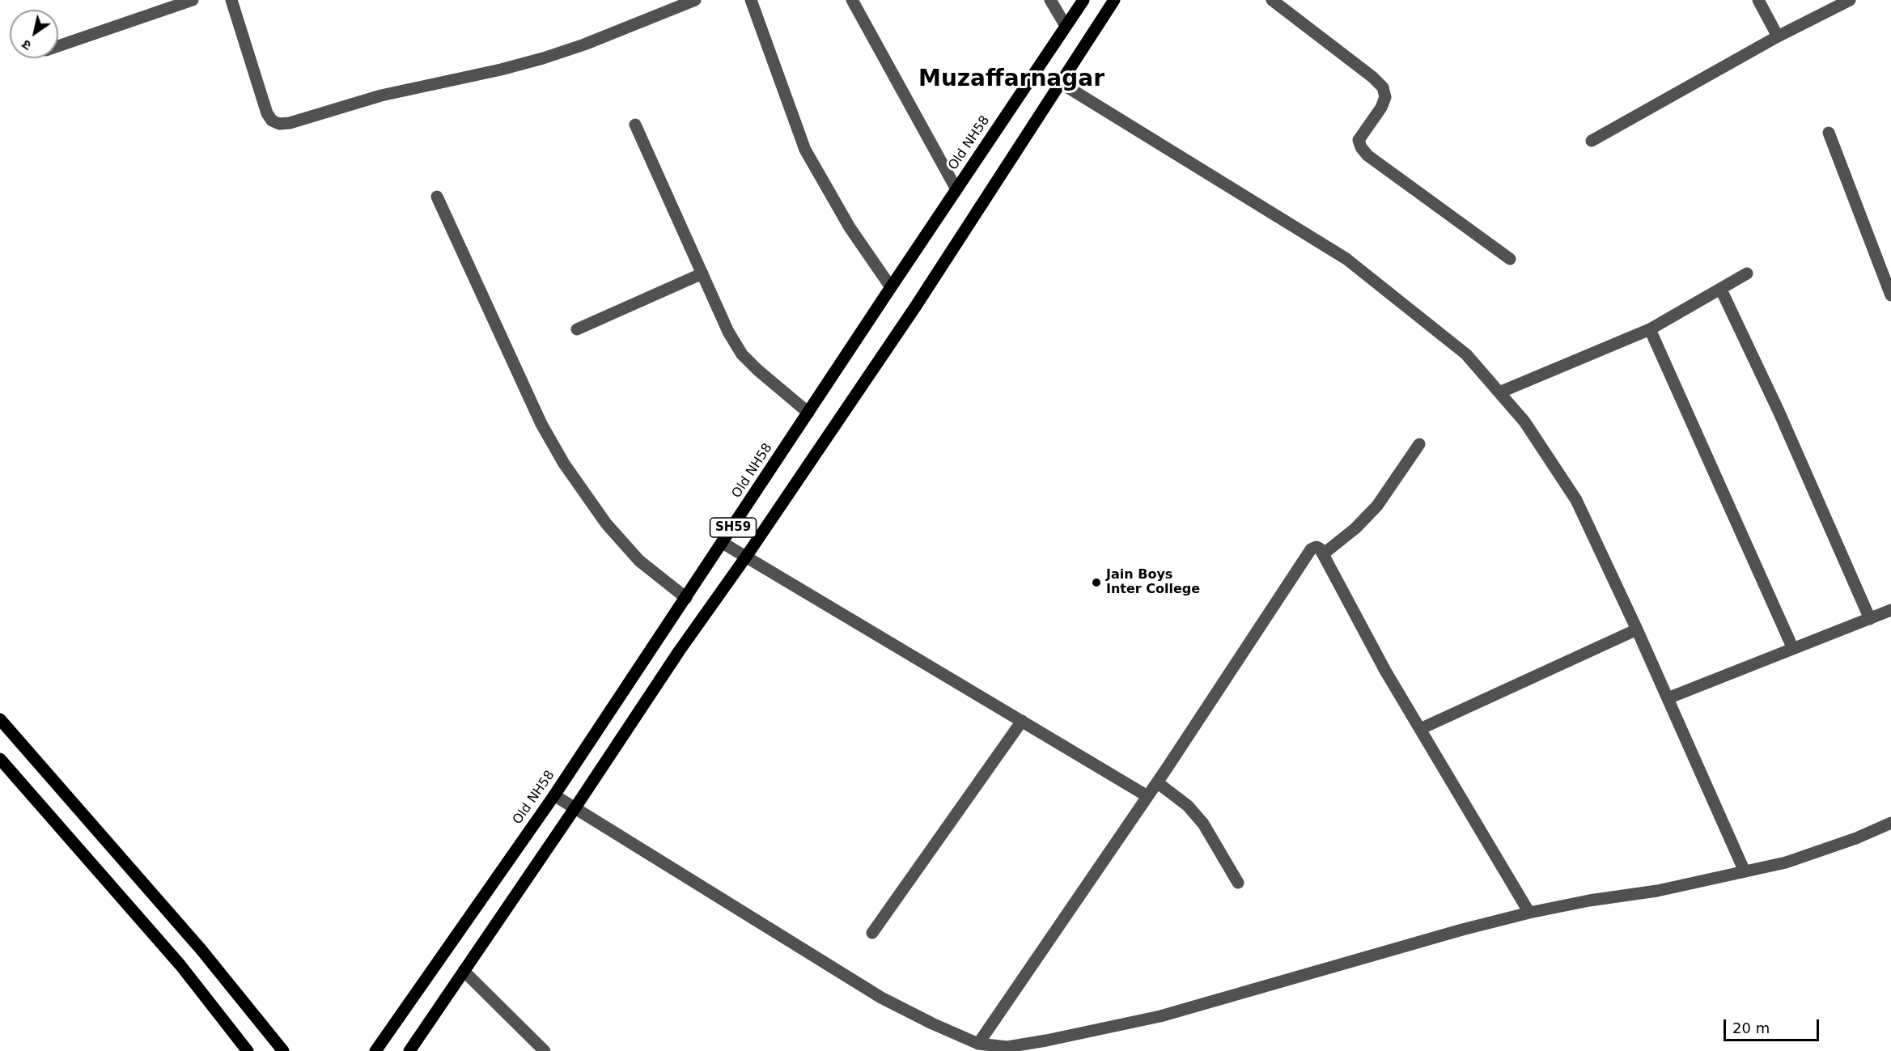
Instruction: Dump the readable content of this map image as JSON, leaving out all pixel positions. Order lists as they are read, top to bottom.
{
  "streets": {
    "main road": ["Old NH58", "SH59"]
  },
  "districts": ["Muzaffarnagar"],
  "places": ["Jain Boys Inter College"],
  "scale_bar": "20 m",
  "north": "bottom left"
}
